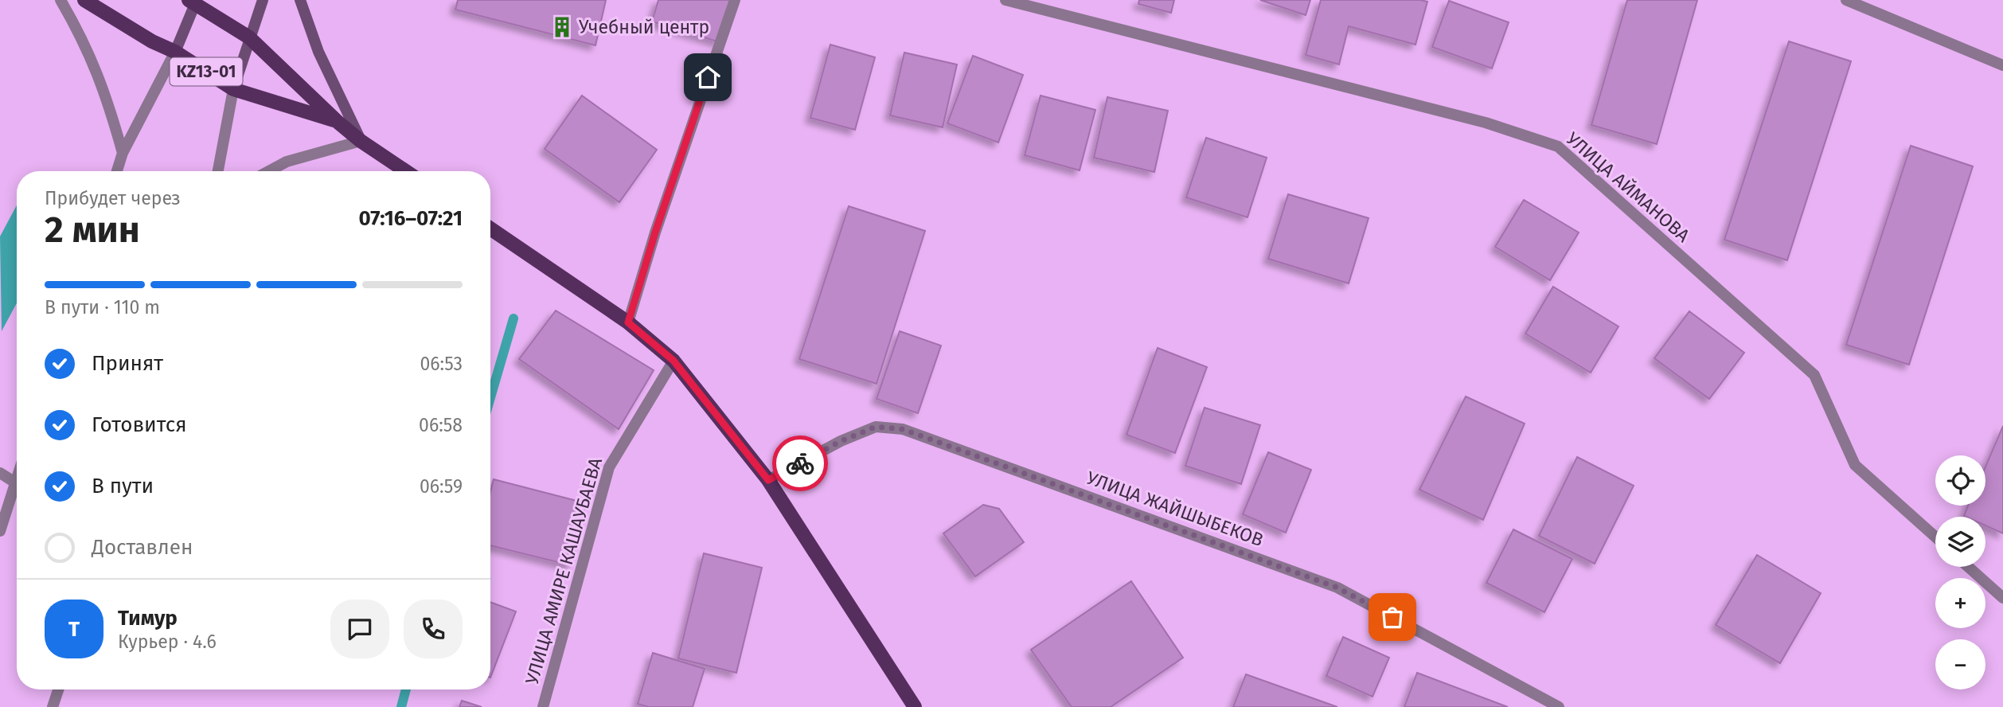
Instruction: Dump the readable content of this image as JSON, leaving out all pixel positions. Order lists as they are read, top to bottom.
{
  "streets": {
    "main road": ["KZ13-01"],
    "street": ["УЛИЦА АЙМАНОВА", "УЛИЦА ЖАЙШЫБЕКОВ", "УЛИЦА АМИРЕ КАШАУБАЕВА"]
  },
  "places": {
    "building": ["Учебный центр"]
  },
  "page": {
    "heading": ["2 мин", "Прибудет через", "07:16–07:21"],
    "panel": ["Тимур", "Курьер · 4.6"],
    "bar": "В пути · 110 m",
    "list": [
      ["Принят", "06:53"],
      ["Готовится", "06:58"],
      ["В пути", "06:59"],
      "Доставлен"
    ],
    "map_buttons": ["+", "−"],
    "round": "Т"
  }
}
